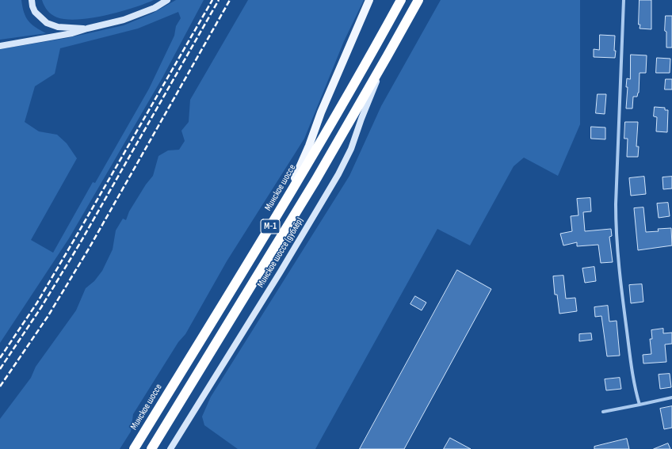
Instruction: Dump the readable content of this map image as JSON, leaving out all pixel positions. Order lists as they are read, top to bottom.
{
  "streets": {
    "highway": ["Минское шоссе", "М-1"],
    "main road": ["Минское шоссе (дублёр)"]
  },
  "crossings": [
    ["М-1", "Минское шоссе (дублёр)"]
  ]
}
